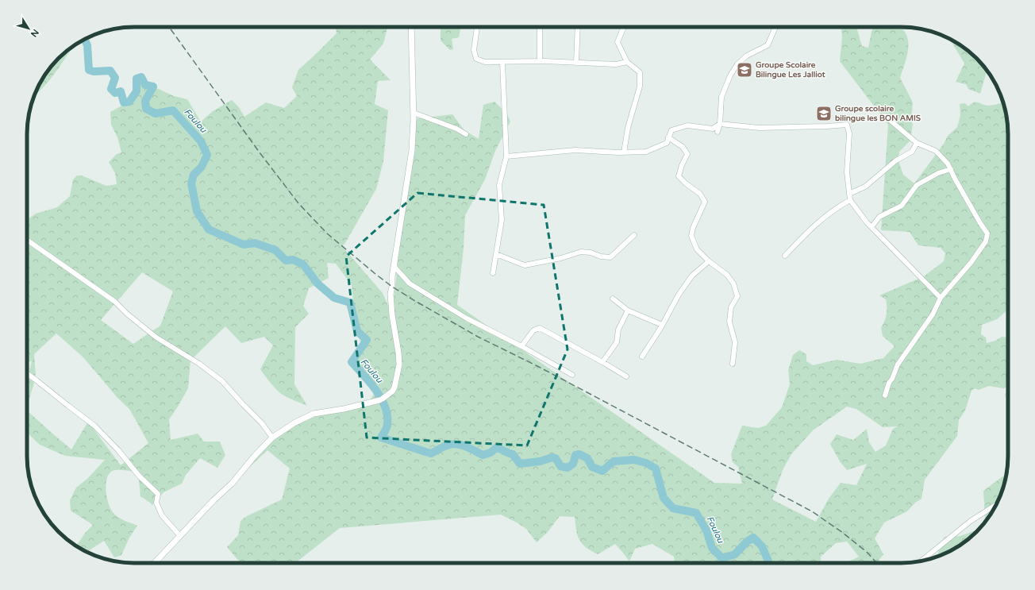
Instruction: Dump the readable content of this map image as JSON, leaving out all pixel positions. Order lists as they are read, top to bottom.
{
  "water": ["Foulou"],
  "places": {
    "school or university": ["Groupe Scolaire Bilingue Les Jalliot", "Groupe scolaire bilingue les BON AMIS"]
  },
  "north": "bottom right"
}
